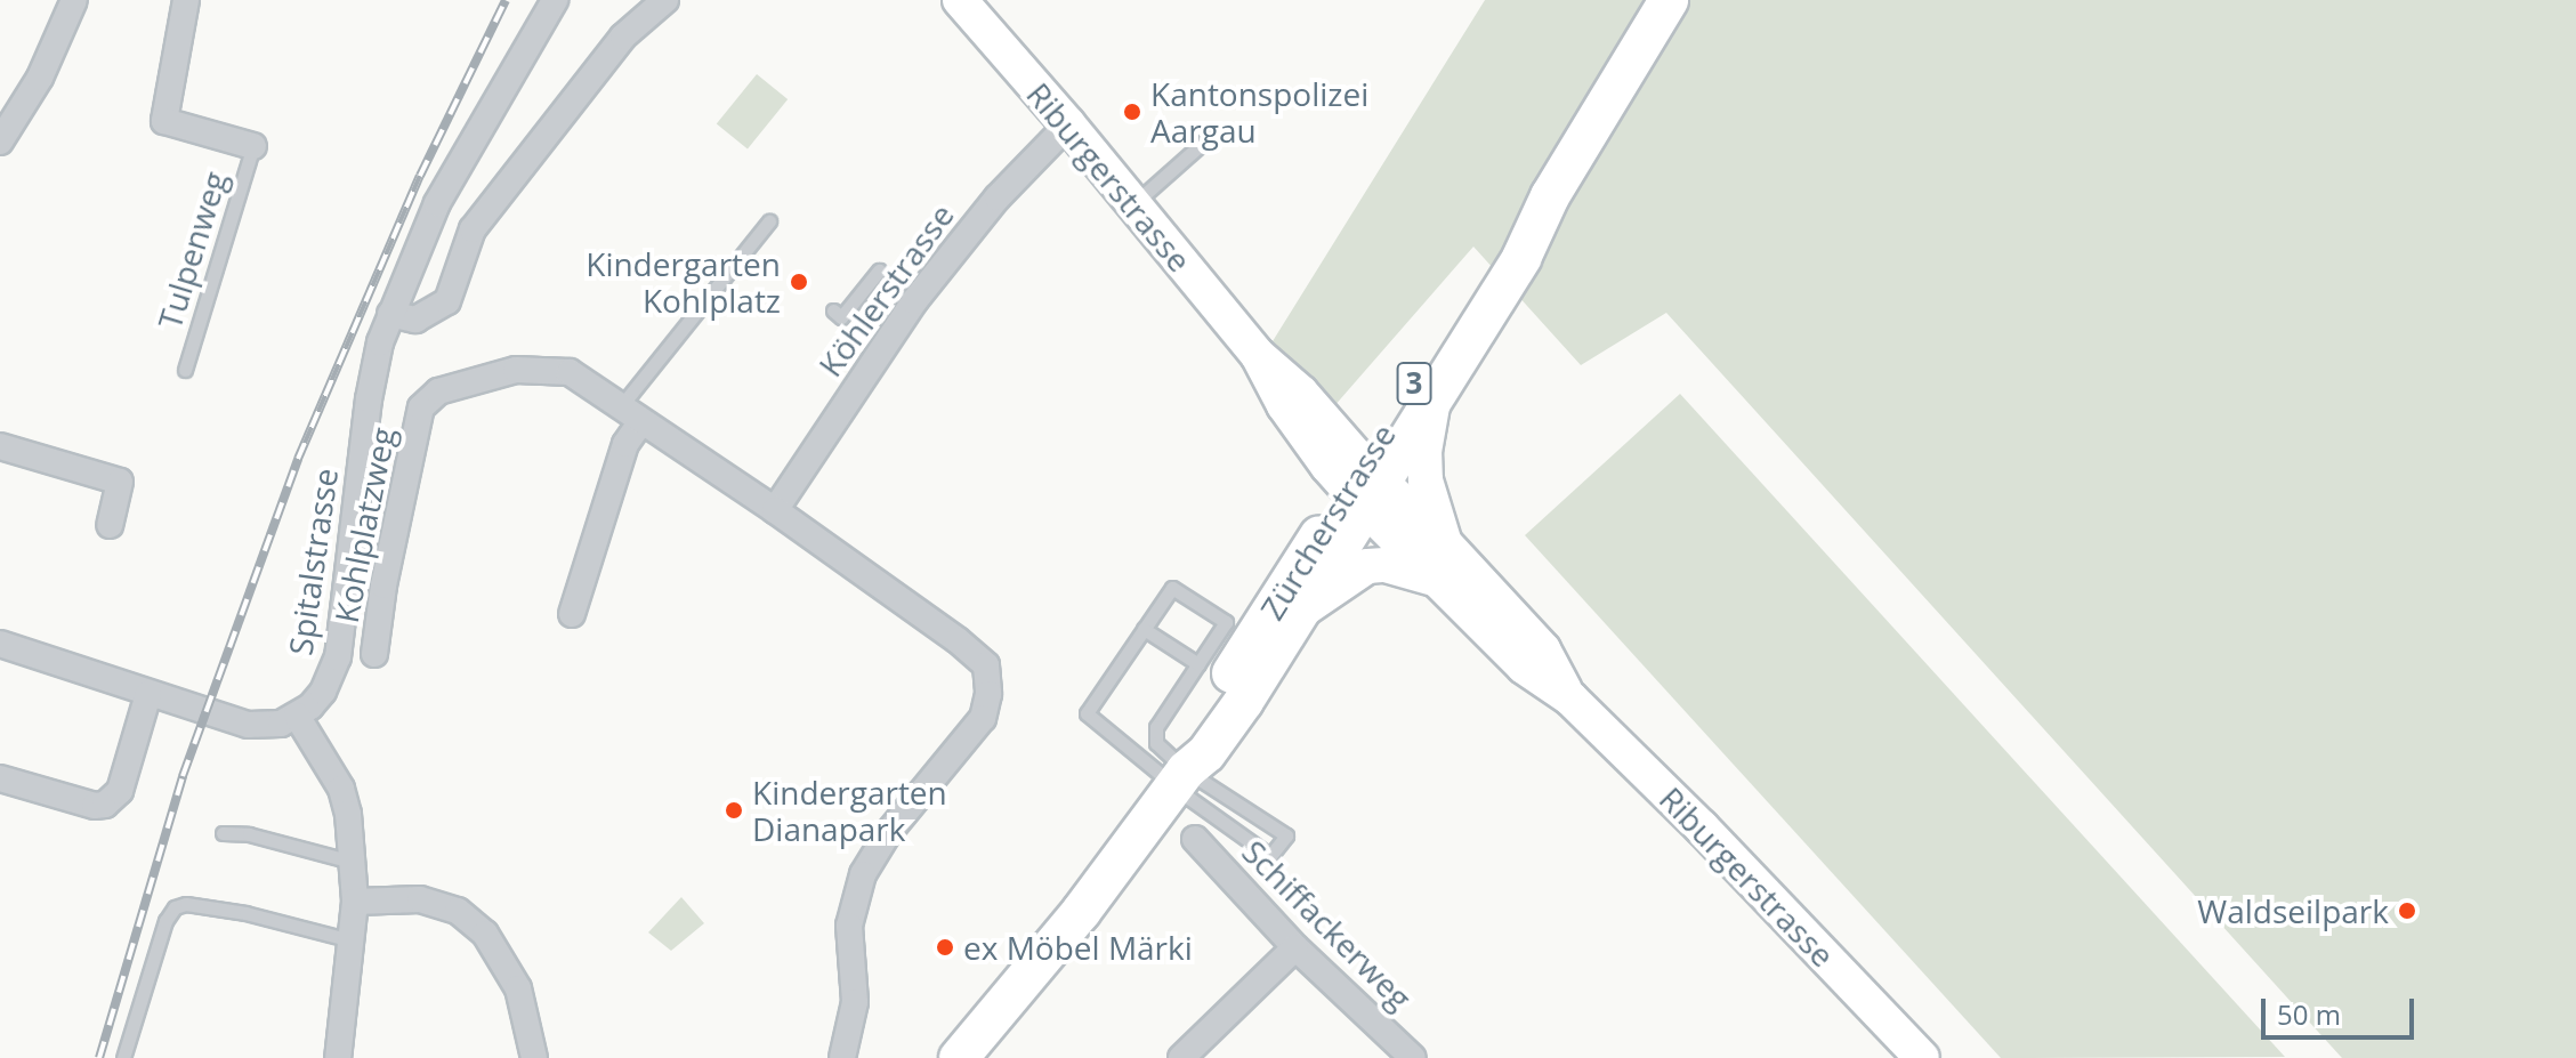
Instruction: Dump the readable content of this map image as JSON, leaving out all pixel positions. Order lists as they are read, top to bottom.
{
  "streets": {
    "main road": ["Riburgerstrasse", "3", "Zürcherstrasse"],
    "street": [
      "Köhlerstrasse",
      "Kohlplatzweg",
      "Spitalstrasse",
      "Schiffackerweg"
    ],
    "lane": ["Tulpenweg"]
  },
  "crossings": [
    ["Riburgerstrasse", "Köhlerstrasse"],
    ["Riburgerstrasse", "Zürcherstrasse"],
    ["Köhlerstrasse", "Kohlplatzweg"]
  ],
  "places": [
    "Kantonspolizei Aargau",
    "Kindergarten Kohlplatz",
    "Kindergarten Dianapark",
    "Waldseilpark",
    "ex Möbel Märki"
  ],
  "scale_bar": "50 m"
}
